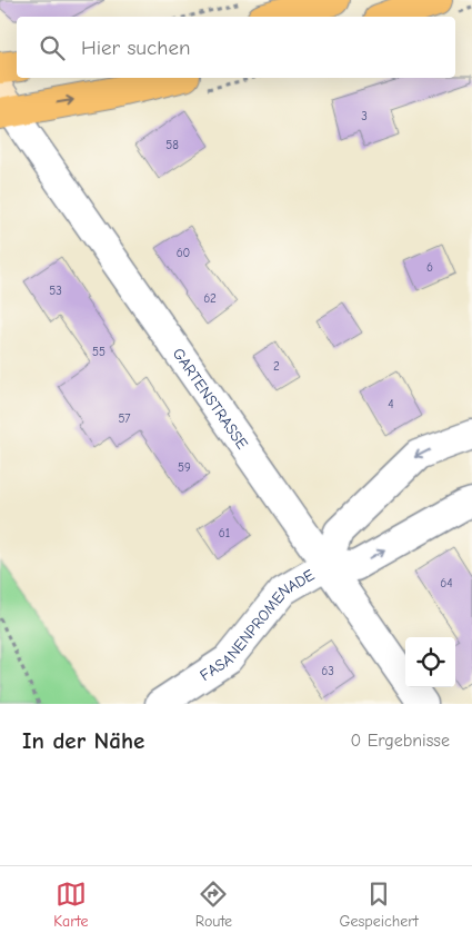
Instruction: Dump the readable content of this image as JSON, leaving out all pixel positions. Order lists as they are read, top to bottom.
{
  "streets": {
    "street": ["GARTENSTRASSE", "FASANENPROMENADE"]
  },
  "crossings": [
    ["GARTENSTRASSE", "FASANENPROMENADE"]
  ],
  "house_numbers": [
    "3",
    "58",
    "60",
    "6",
    "53",
    "62",
    "55",
    "2",
    "4",
    "57",
    "59",
    "61",
    "64",
    "63"
  ],
  "page": {
    "search": "Hier suchen",
    "heading": ["In der Nähe", "0 Ergebnisse"],
    "nav": ["Karte", "Route", "Gespeichert"]
  }
}
